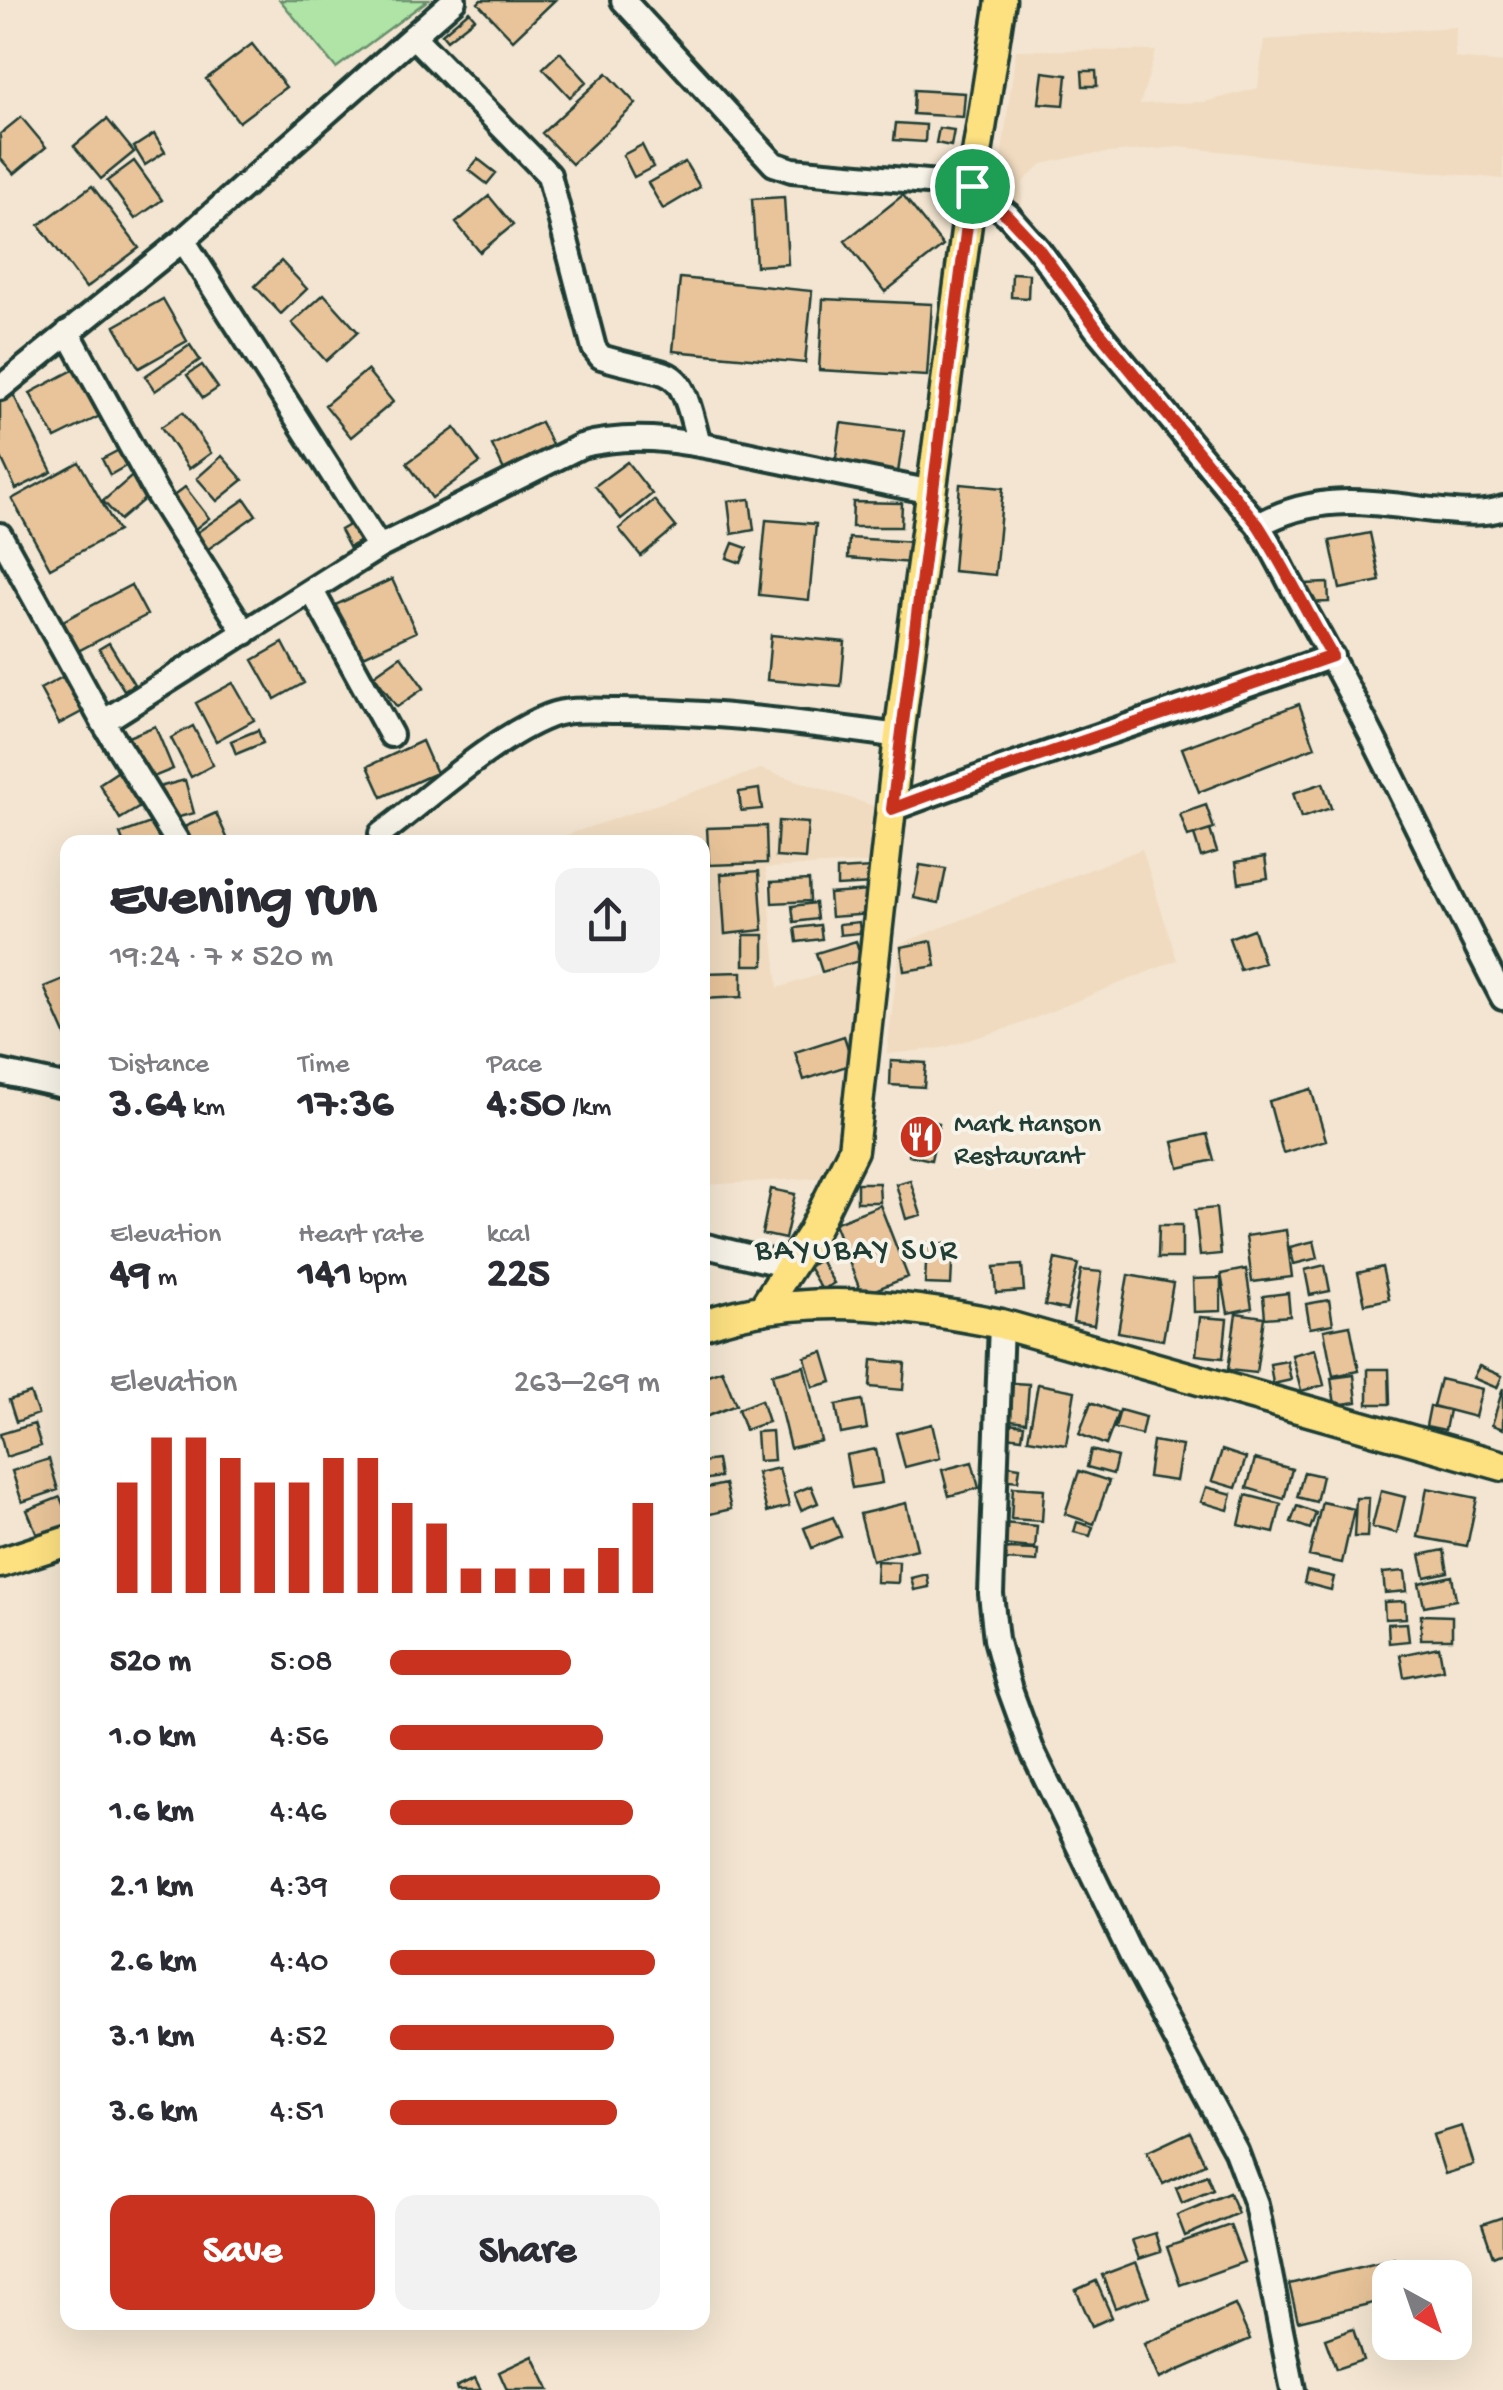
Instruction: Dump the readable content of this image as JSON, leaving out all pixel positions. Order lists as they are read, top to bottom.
{
  "districts": ["BAYUBAY SUR"],
  "places": {
    "restaurant": ["Mark Hanson Restaurant"]
  },
  "north": "bottom right",
  "page": {
    "heading": ["Evening run", "19:24 · 7 × 520 m"],
    "stats": [
      ["Distance", "3.64 km"],
      ["Time", "17:36"],
      ["Pace", "4:50 /km"],
      ["Elevation", "49 m"],
      ["Heart rate", "141 bpm"],
      ["kcal", "225"]
    ],
    "chart": ["Elevation", "263–269 m"],
    "list": [
      {
        "name": "520 m",
        "note": "5:08"
      },
      {
        "name": "1.0 km",
        "note": "4:56"
      },
      {
        "name": "1.6 km",
        "note": "4:46"
      },
      {
        "name": "2.1 km",
        "note": "4:39"
      },
      {
        "name": "2.6 km",
        "note": "4:40"
      },
      {
        "name": "3.1 km",
        "note": "4:52"
      },
      {
        "name": "3.6 km",
        "note": "4:51"
      }
    ],
    "buttons": ["Save", "Share"]
  }
}
